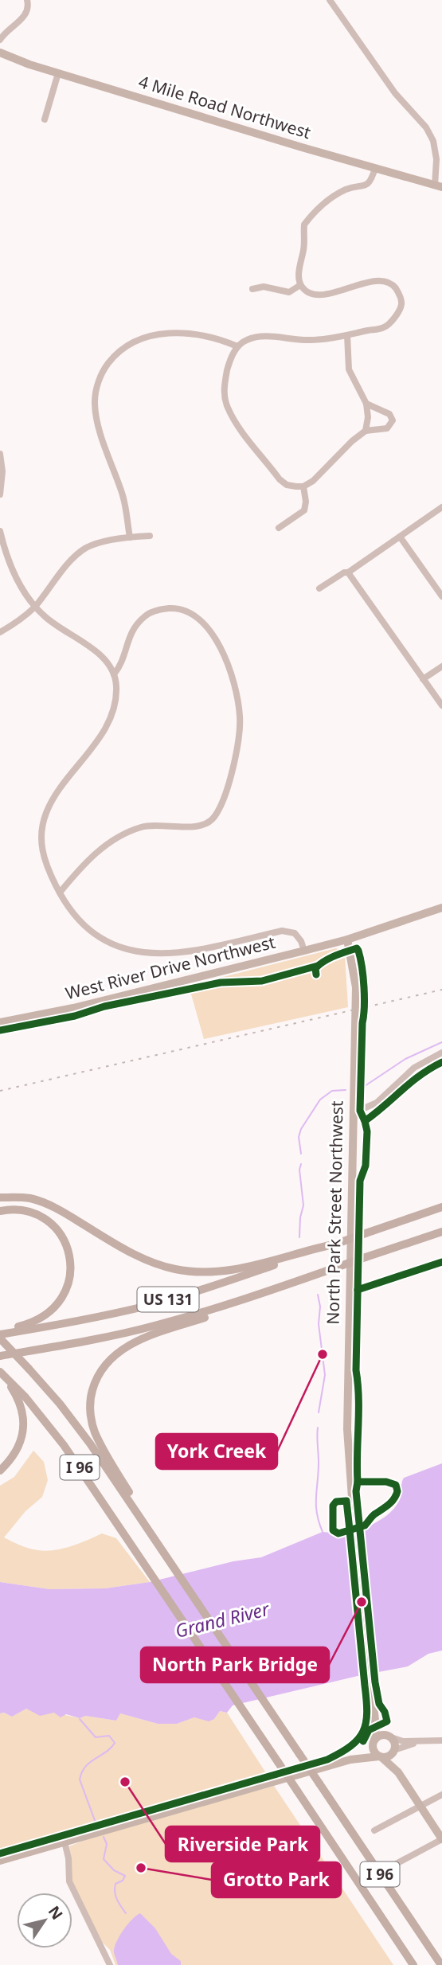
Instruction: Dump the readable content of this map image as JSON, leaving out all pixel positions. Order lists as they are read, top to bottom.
{
  "streets": {
    "highway": ["US 131", "I 96"],
    "main road": ["4 Mile Road Northwest", "West River Drive Northwest", "North Park Street Northwest"]
  },
  "crossings": [
    ["West River Drive Northwest", "North Park Street Northwest"],
    ["US 131", "I 96"]
  ],
  "water": ["Grand River"],
  "places": [
    "York Creek",
    "North Park Bridge",
    "Riverside Park",
    "Grotto Park"
  ],
  "north": "top right"
}
